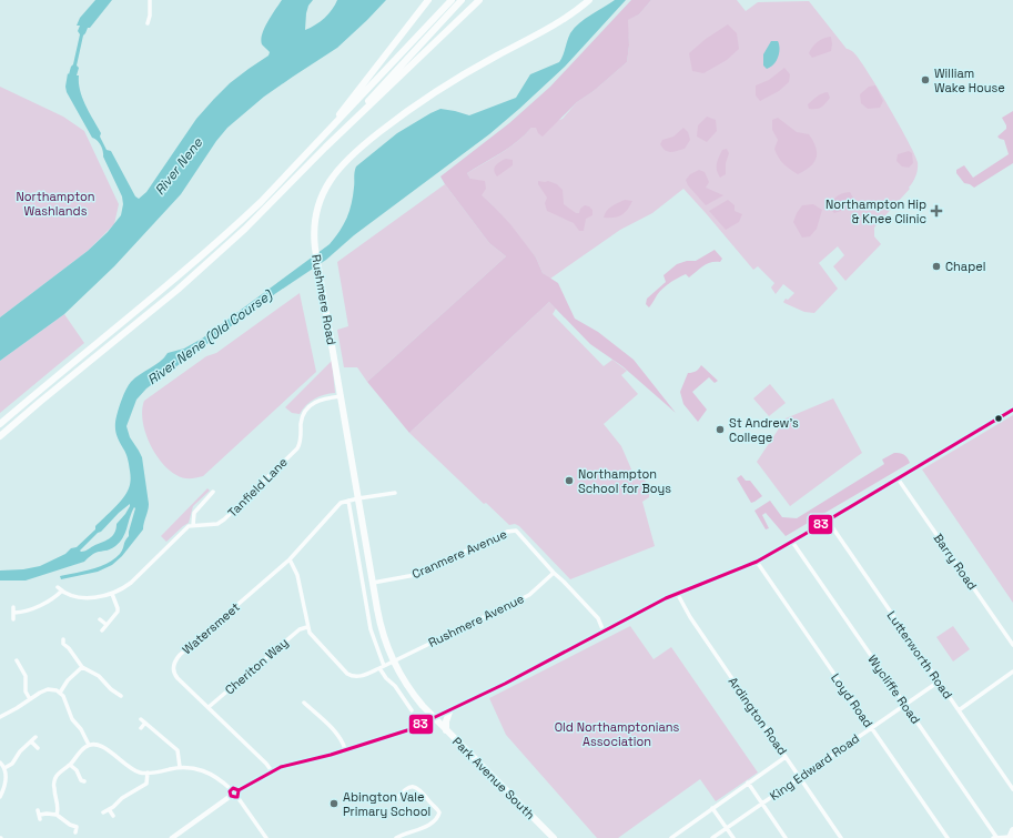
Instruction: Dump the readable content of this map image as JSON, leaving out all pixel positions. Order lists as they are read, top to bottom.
{
  "streets": {
    "main road": ["Rushmere Road", "Park Avenue South"],
    "street": [
      "Tanfield Lane",
      "Cranmere Avenue",
      "Barry Road",
      "Rushmere Avenue",
      "Watersmeet",
      "Lutterworth Road",
      "Cheriton Way",
      "Wycliffe Road",
      "Loyd Road",
      "Ardington Road",
      "King Edward Road"
    ]
  },
  "crossings": [
    ["Rushmere Road", "Tanfield Lane"],
    ["Rushmere Road", "Cranmere Avenue"],
    ["Rushmere Road", "Rushmere Avenue"],
    ["Rushmere Road", "Watersmeet"],
    ["Rushmere Road", "Park Avenue South"],
    ["Cranmere Avenue", "Rushmere Avenue"],
    ["Rushmere Avenue", "Cheriton Way"],
    ["Watersmeet", "Cheriton Way"],
    ["Lutterworth Road", "King Edward Road"],
    ["Wycliffe Road", "King Edward Road"],
    ["Loyd Road", "King Edward Road"],
    ["Ardington Road", "King Edward Road"]
  ],
  "water": ["River Nene", "River Nene (Old Course)"],
  "parks": ["Northampton Washlands", "Old Northamptonians Association"],
  "places": {
    "other": [
      "William Wake House",
      "Chapel",
      "St Andrew's College",
      "Northampton School for Boys",
      "Abington Vale Primary School"
    ],
    "health": ["Northampton Hip & Knee Clinic"]
  },
  "lines": ["transit line 83"]
}
